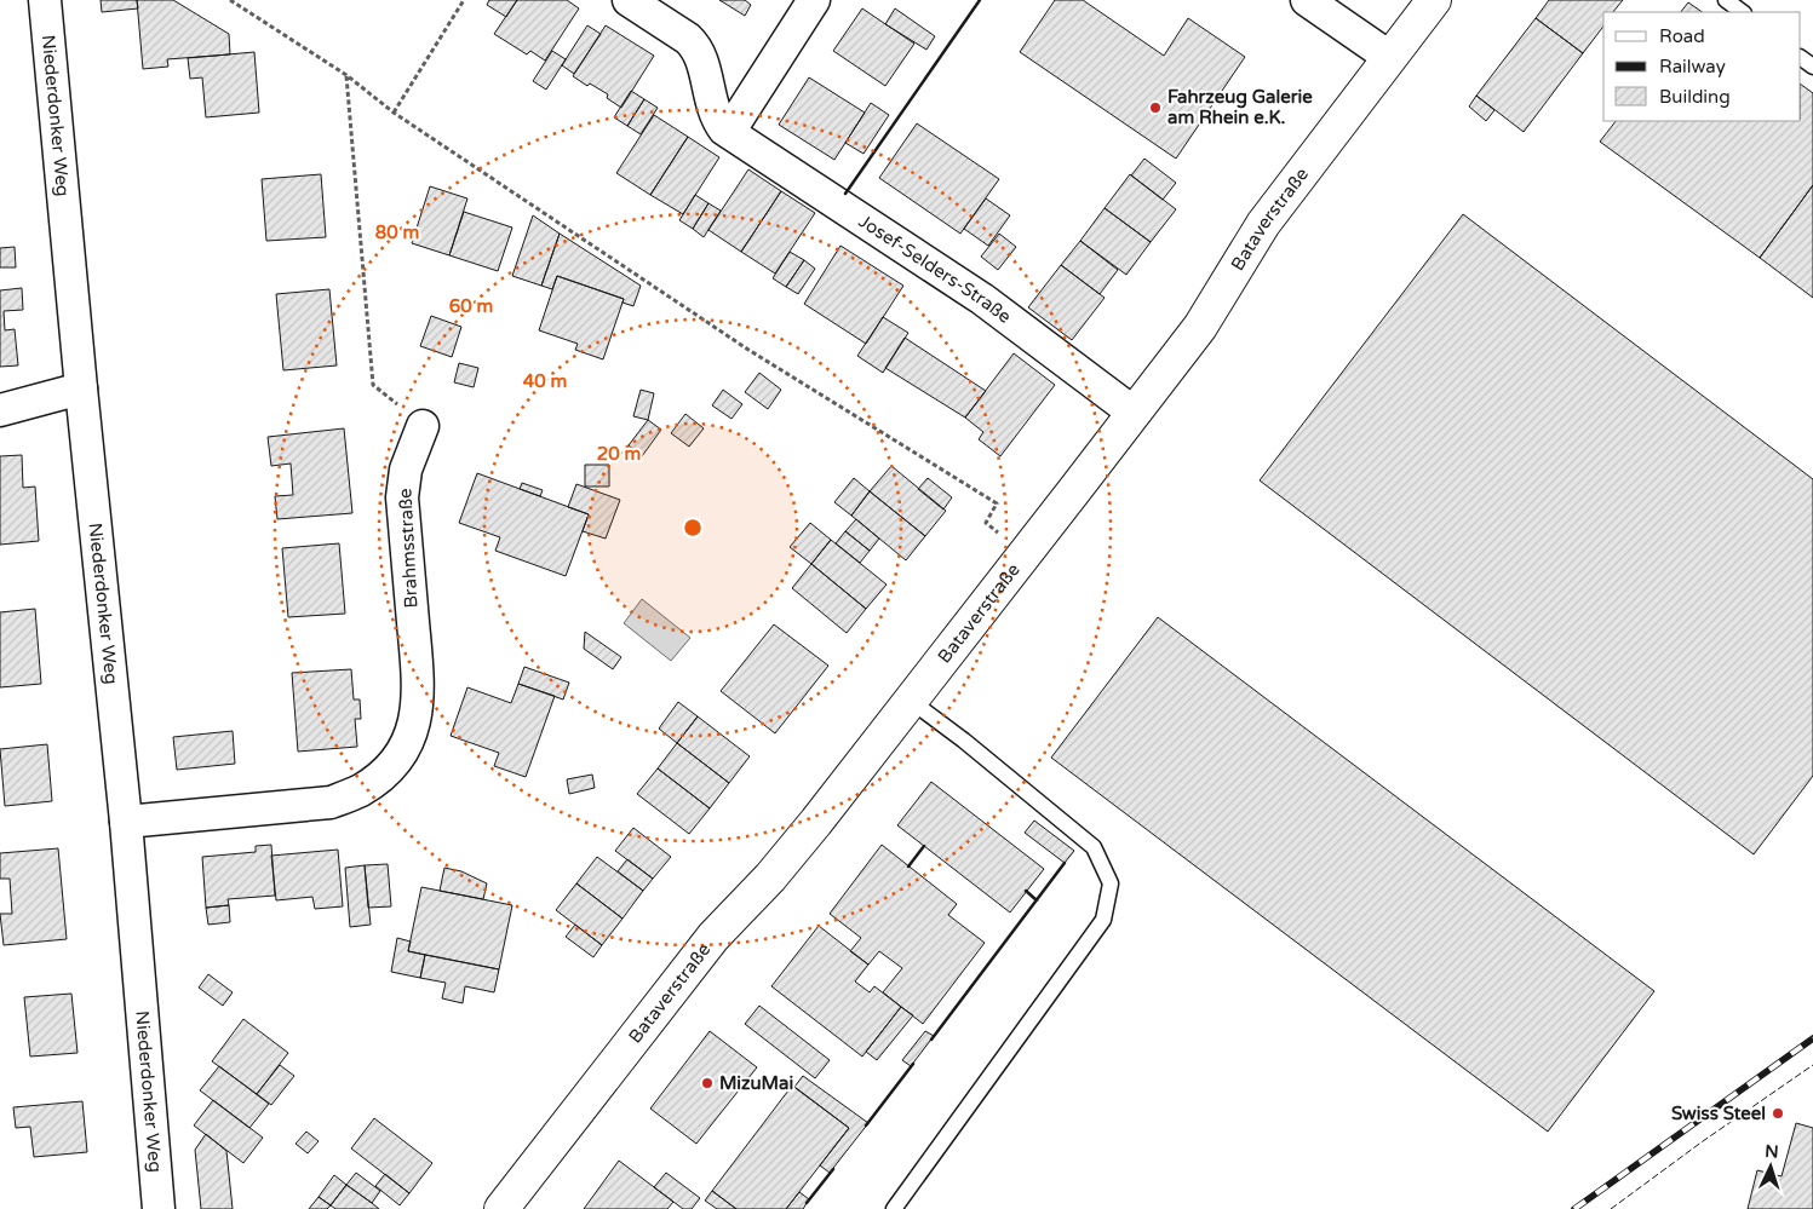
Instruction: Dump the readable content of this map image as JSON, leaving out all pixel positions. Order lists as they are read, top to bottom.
{
  "streets": {
    "street": [
      "Niederdonker Weg",
      "Bataverstraße",
      "Josef-Selders-Straße",
      "Brahmsstraße"
    ]
  },
  "crossings": [
    ["Niederdonker Weg", "Brahmsstraße"],
    ["Bataverstraße", "Josef-Selders-Straße"]
  ],
  "places": ["Fahrzeug Galerie am Rhein e.K.", "MizuMai", "Swiss Steel"],
  "legend": ["Road", "Railway", "Building"],
  "north": "top",
  "rings": [
    "80 m",
    "60 m",
    "40 m",
    "20 m"
  ]
}
